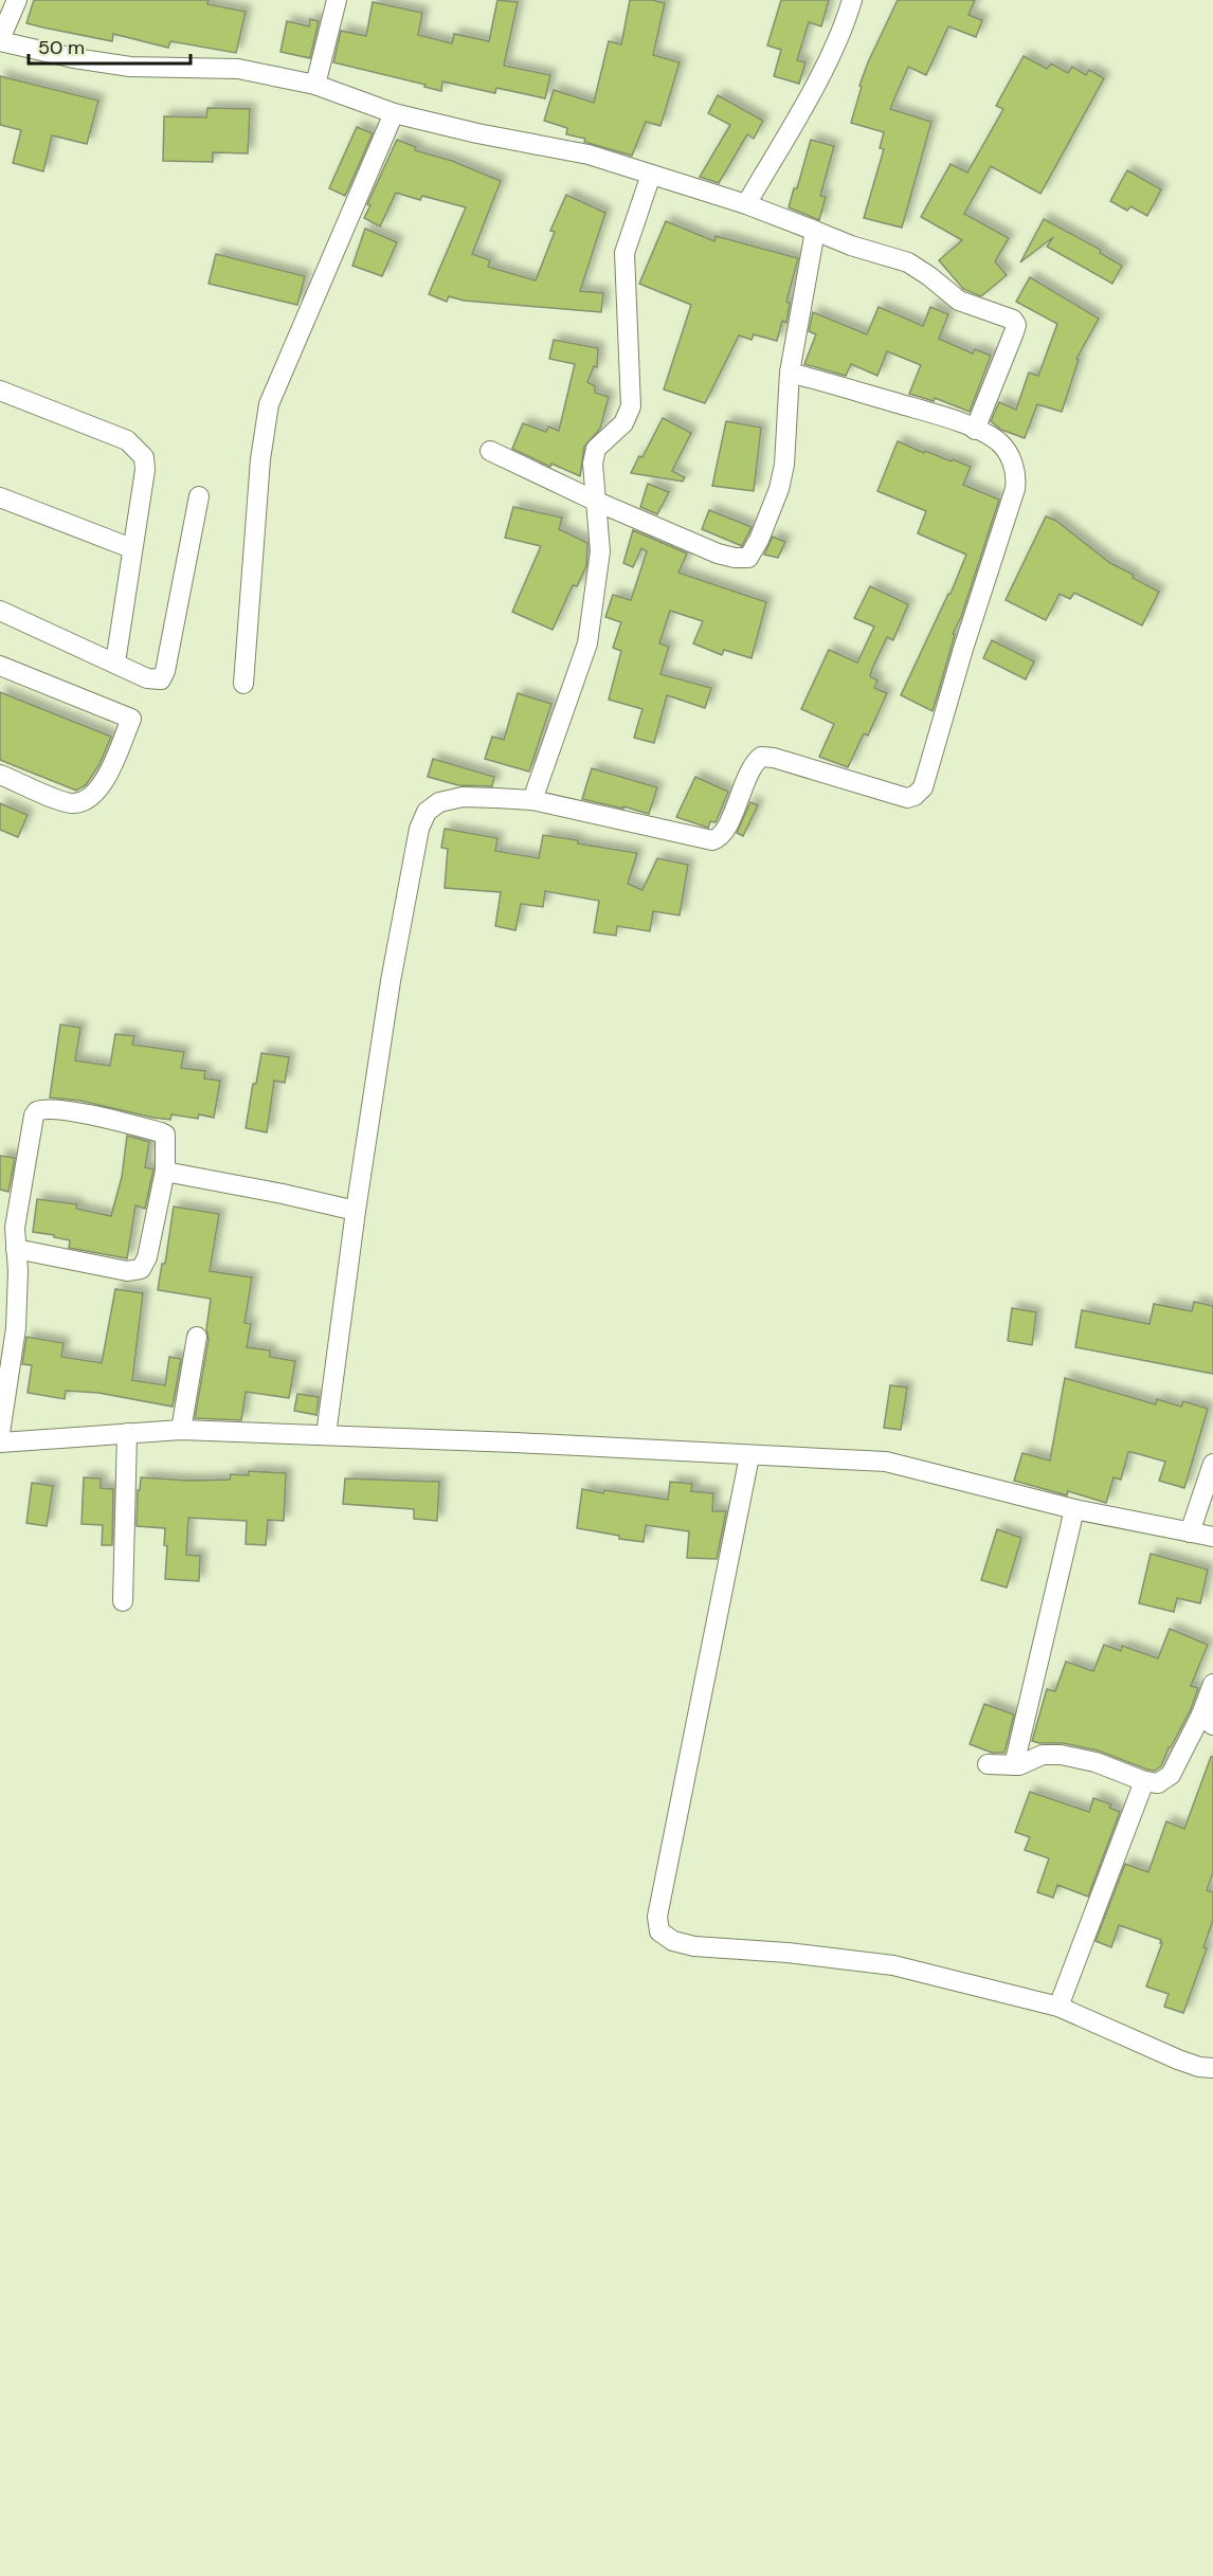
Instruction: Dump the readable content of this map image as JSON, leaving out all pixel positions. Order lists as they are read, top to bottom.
{
  "scale_bar": "50 m"
}
